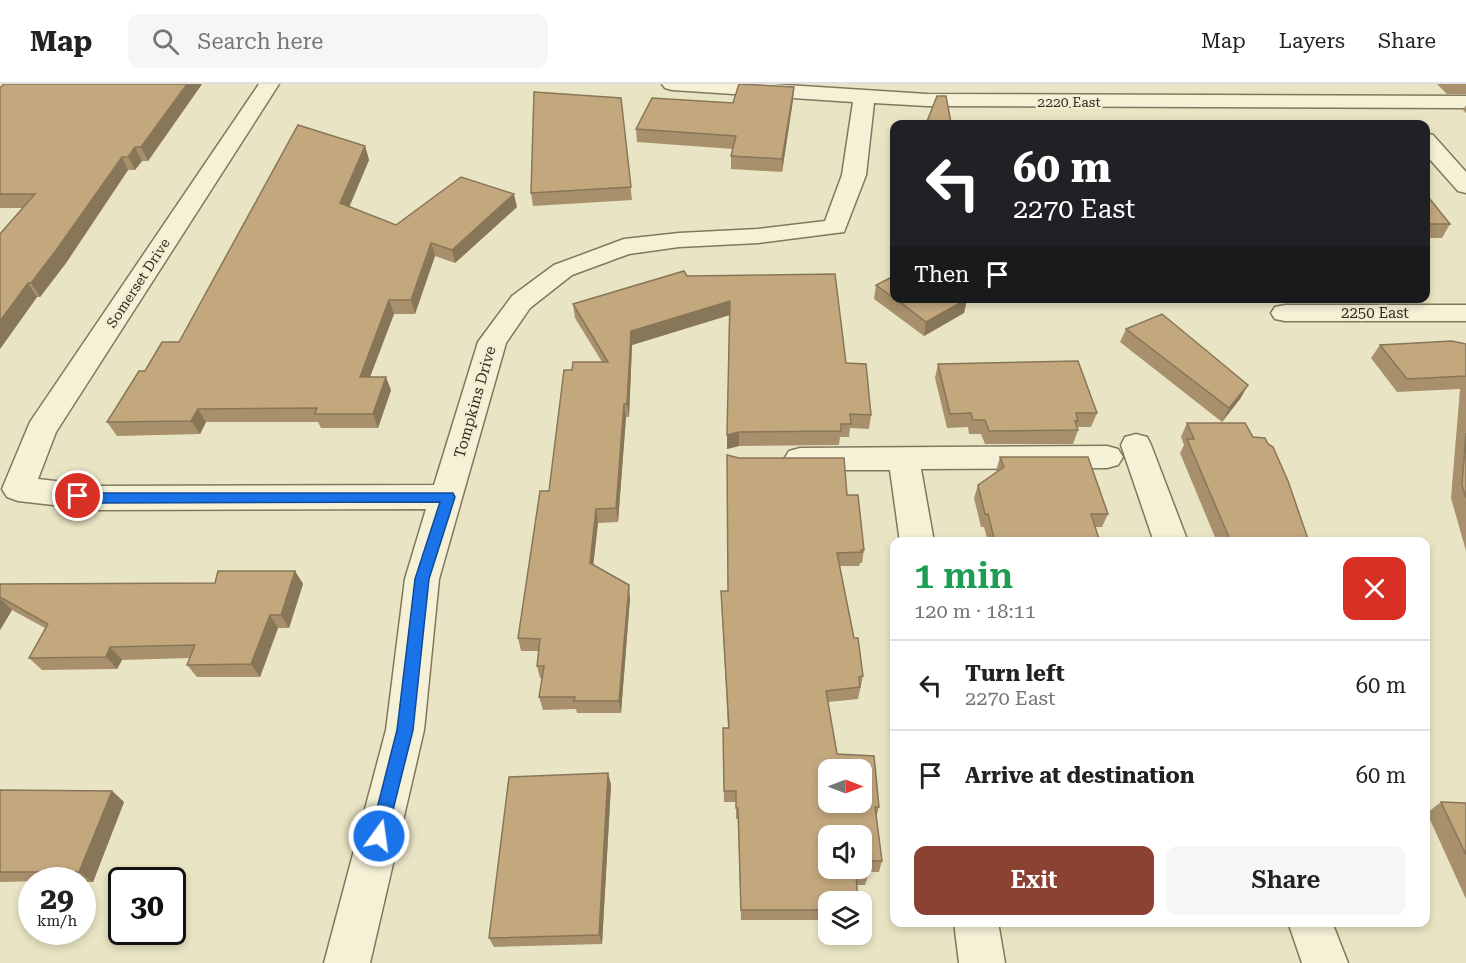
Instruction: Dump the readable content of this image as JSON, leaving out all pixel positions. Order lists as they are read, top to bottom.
{
  "streets": {
    "street": [
      "2220 East",
      "Somerset Drive",
      "2250 East",
      "Tompkins Drive"
    ]
  },
  "crossings": [
    ["2220 East", "Tompkins Drive"],
    ["Somerset Drive", "Tompkins Drive"]
  ],
  "north": "right",
  "page": {
    "header": "Map",
    "search": "Search here",
    "nav": ["Map", "Layers", "Share"],
    "turn": ["60 m", "2270 East"],
    "then": "Then",
    "heading": ["1 min", "120 m · 18:11"],
    "list": [
      {
        "name": "Turn left",
        "note": "2270 East",
        "value": "60 m"
      },
      {
        "name": "Arrive at destination",
        "value": "60 m"
      }
    ],
    "buttons": ["Exit", "Share"],
    "speed": "29 km/h",
    "limit": "30"
  }
}
